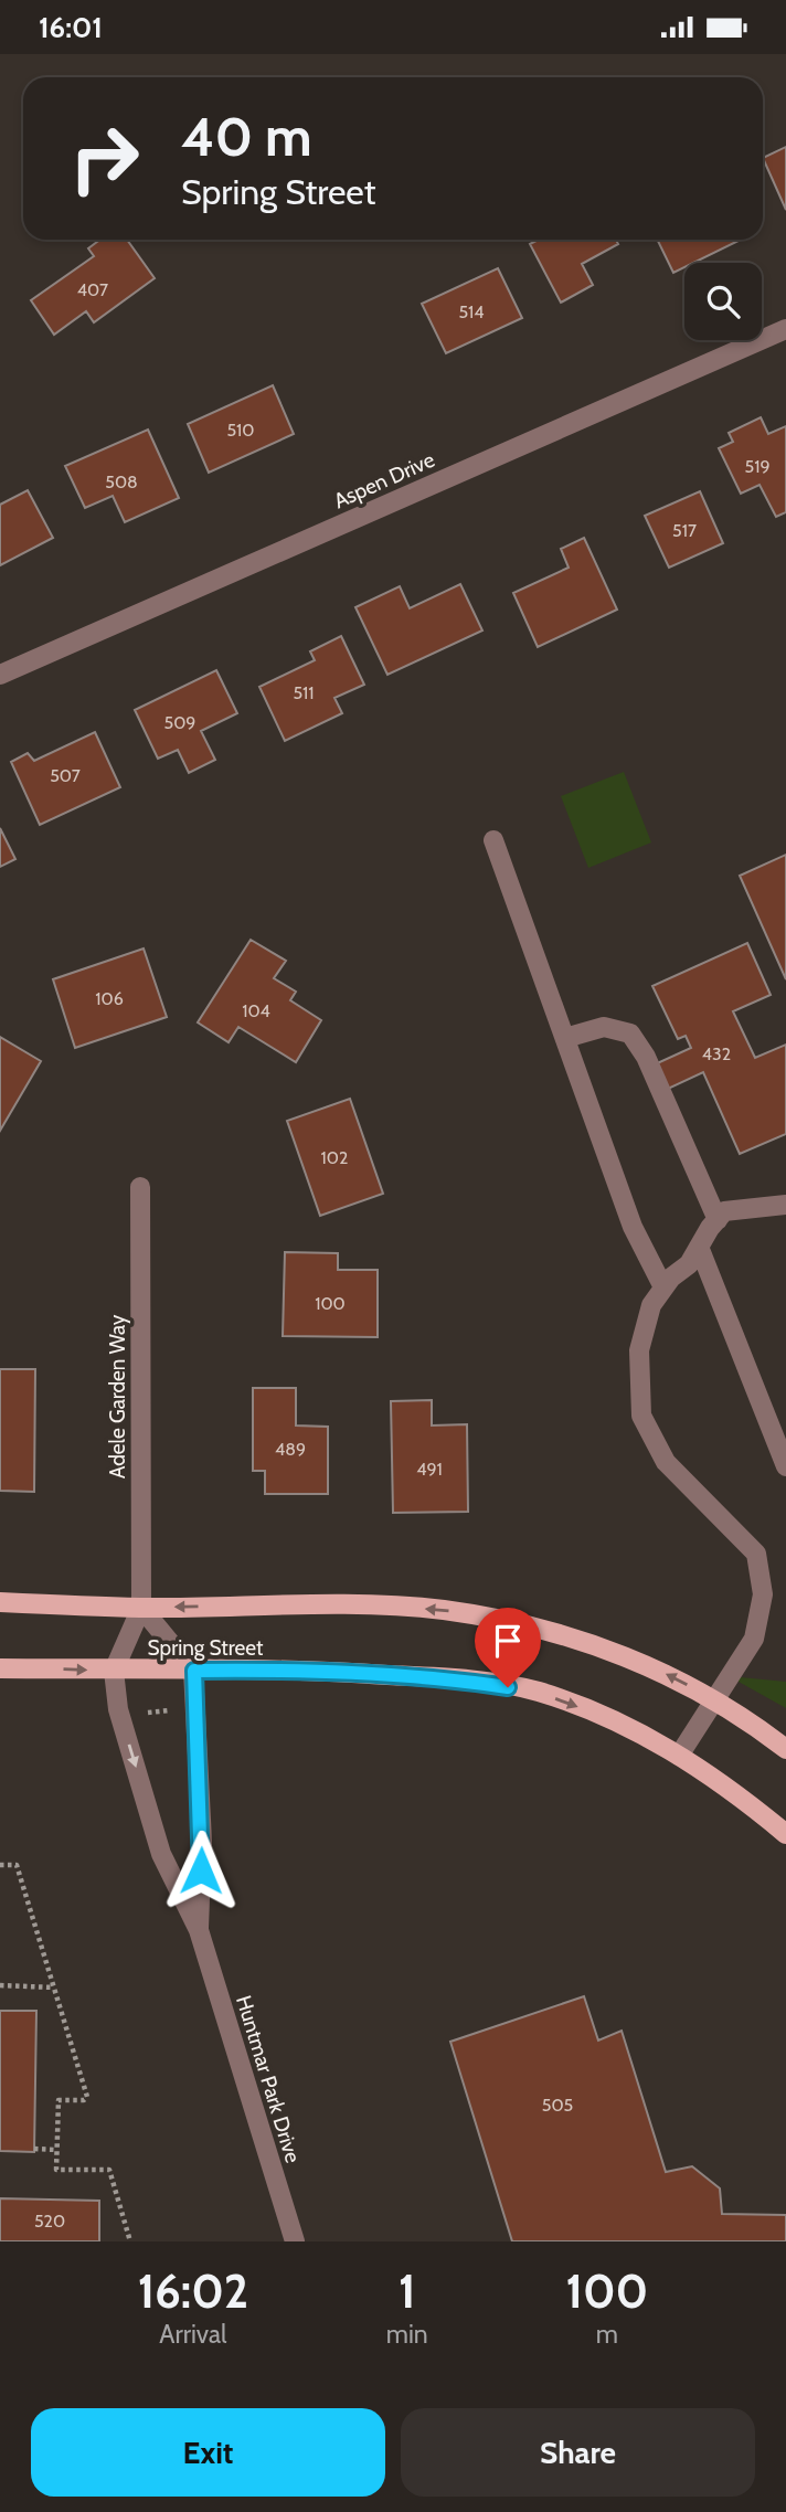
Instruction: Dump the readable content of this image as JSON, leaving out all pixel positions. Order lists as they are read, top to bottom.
{
  "streets": {
    "main road": ["Spring Street"],
    "street": ["Aspen Drive", "Adele Garden Way", "Huntmar Park Drive"]
  },
  "crossings": [
    ["Adele Garden Way", "Spring Street"],
    ["Spring Street", "Huntmar Park Drive"]
  ],
  "house_numbers": [
    "407",
    "514",
    "510",
    "519",
    "508",
    "517",
    "511",
    "509",
    "507",
    "106",
    "104",
    "432",
    "102",
    "100",
    "489",
    "491",
    "505",
    "520"
  ],
  "page": {
    "status": "16:01",
    "turn": ["40 m", "Spring Street"],
    "eta": [
      "16:02",
      "Arrival",
      "1",
      "min",
      "100",
      "m"
    ],
    "buttons": ["Exit", "Share"]
  }
}
